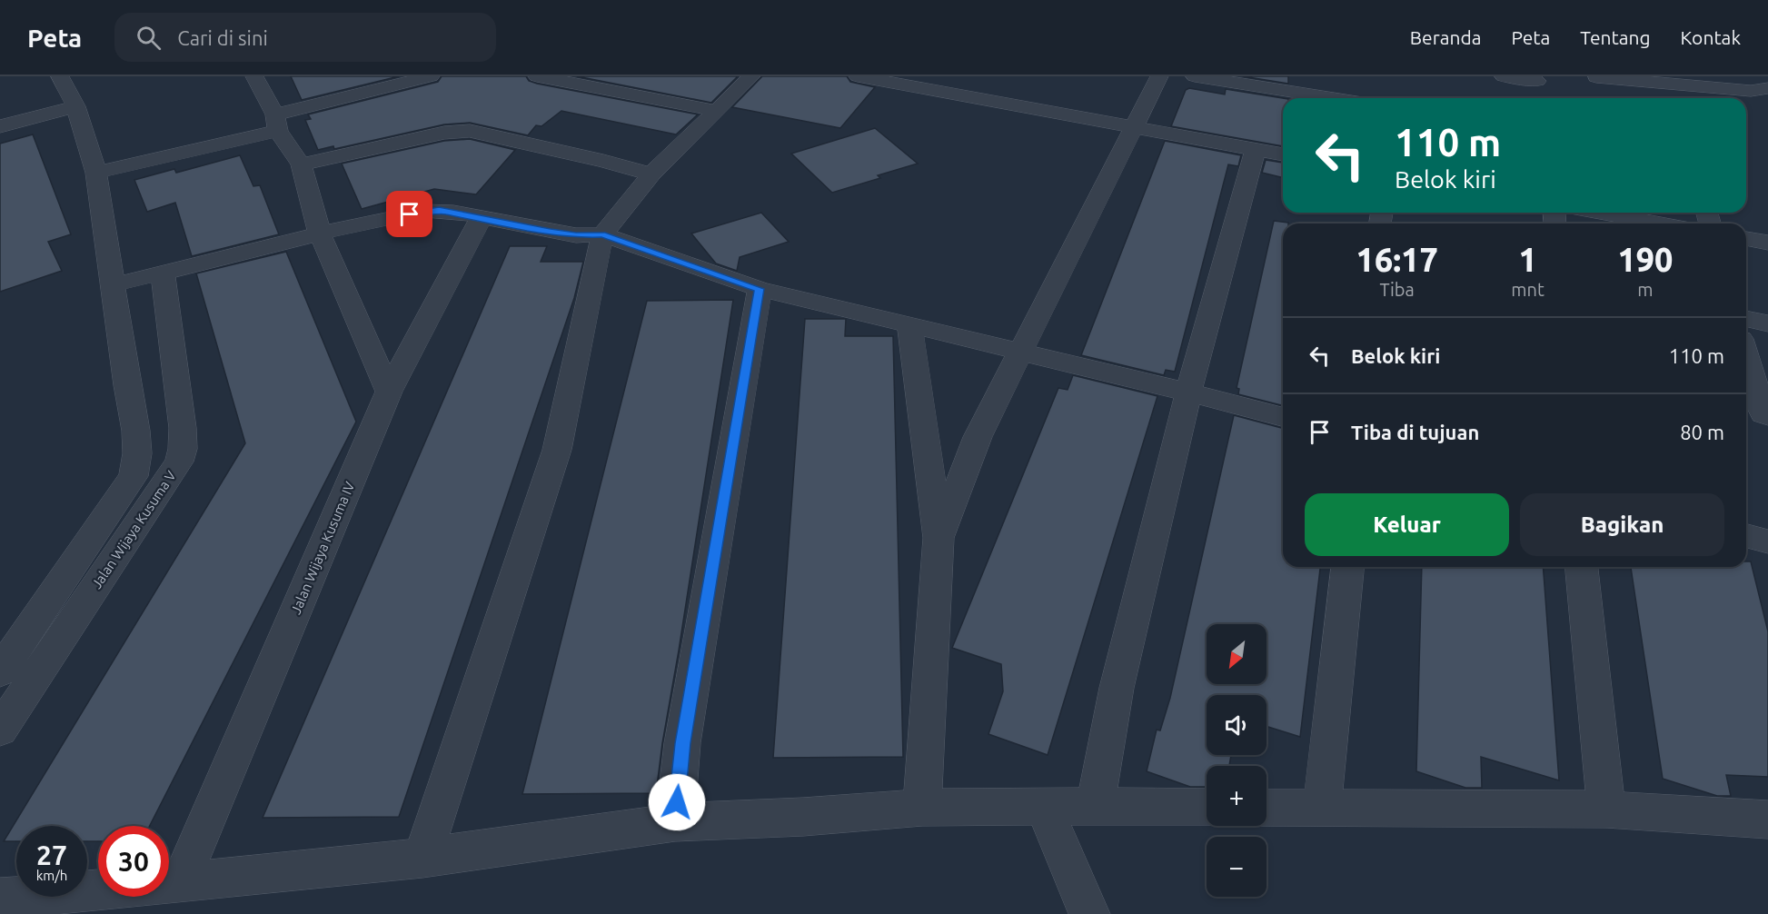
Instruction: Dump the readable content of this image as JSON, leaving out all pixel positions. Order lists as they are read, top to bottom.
{
  "streets": {
    "street": ["Jalan Wijaya Kusuma V", "Jalan Wijaya Kusuma IV"]
  },
  "north": "bottom left",
  "page": {
    "header": "Peta",
    "search": "Cari di sini",
    "nav": [
      "Beranda",
      "Peta",
      "Tentang",
      "Kontak"
    ],
    "turn": ["110 m", "Belok kiri"],
    "eta": [
      "16:17",
      "Tiba",
      "1",
      "mnt",
      "190",
      "m"
    ],
    "list": [
      {
        "name": "Belok kiri",
        "value": "110 m"
      },
      {
        "name": "Tiba di tujuan",
        "value": "80 m"
      }
    ],
    "buttons": ["Keluar", "Bagikan"],
    "map_buttons": ["+", "−"],
    "speed": "27 km/h",
    "limit": "30"
  }
}
